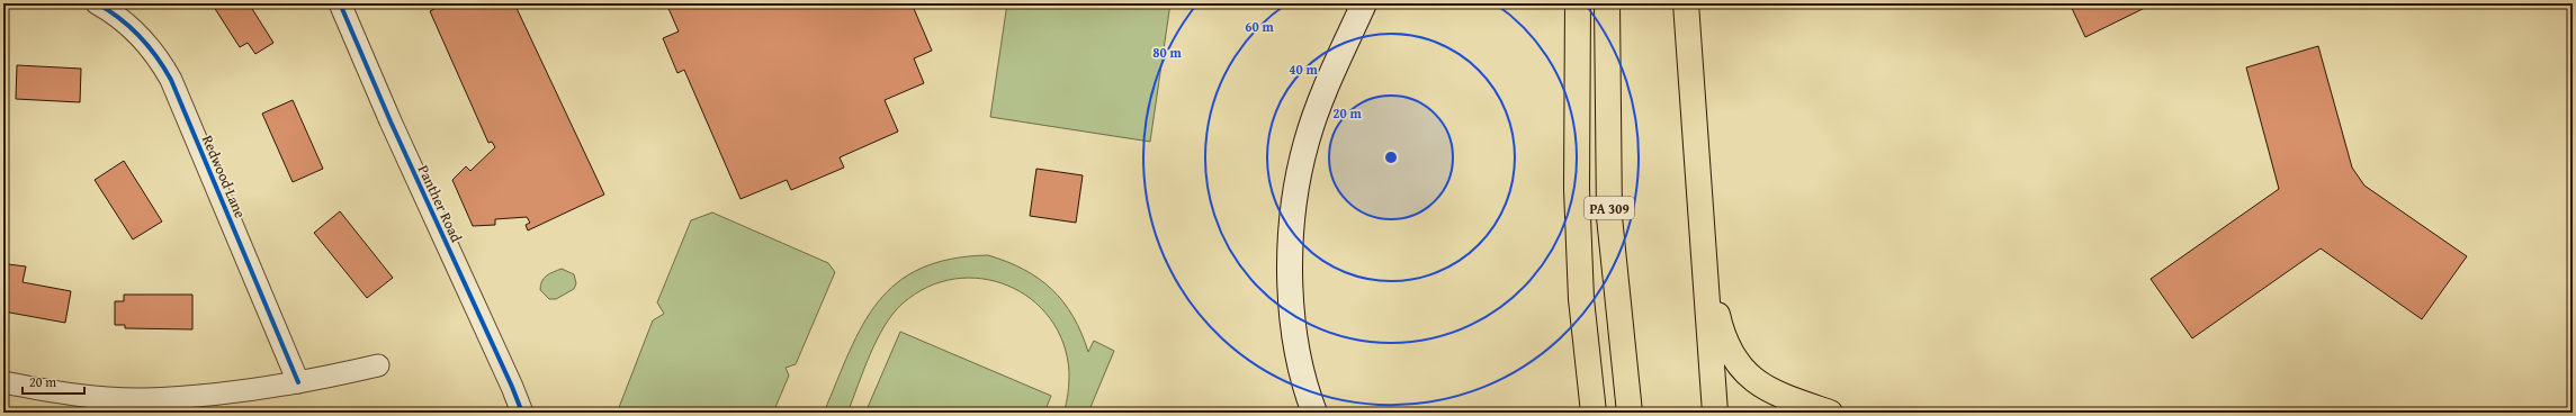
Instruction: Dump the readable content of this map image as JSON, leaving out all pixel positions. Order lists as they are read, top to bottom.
{
  "streets": {
    "highway": ["PA 309"],
    "street": ["Redwood Lane", "Panther Road"]
  },
  "scale_bar": "20 m",
  "rings": [
    "60 m",
    "80 m",
    "40 m",
    "20 m"
  ]
}
